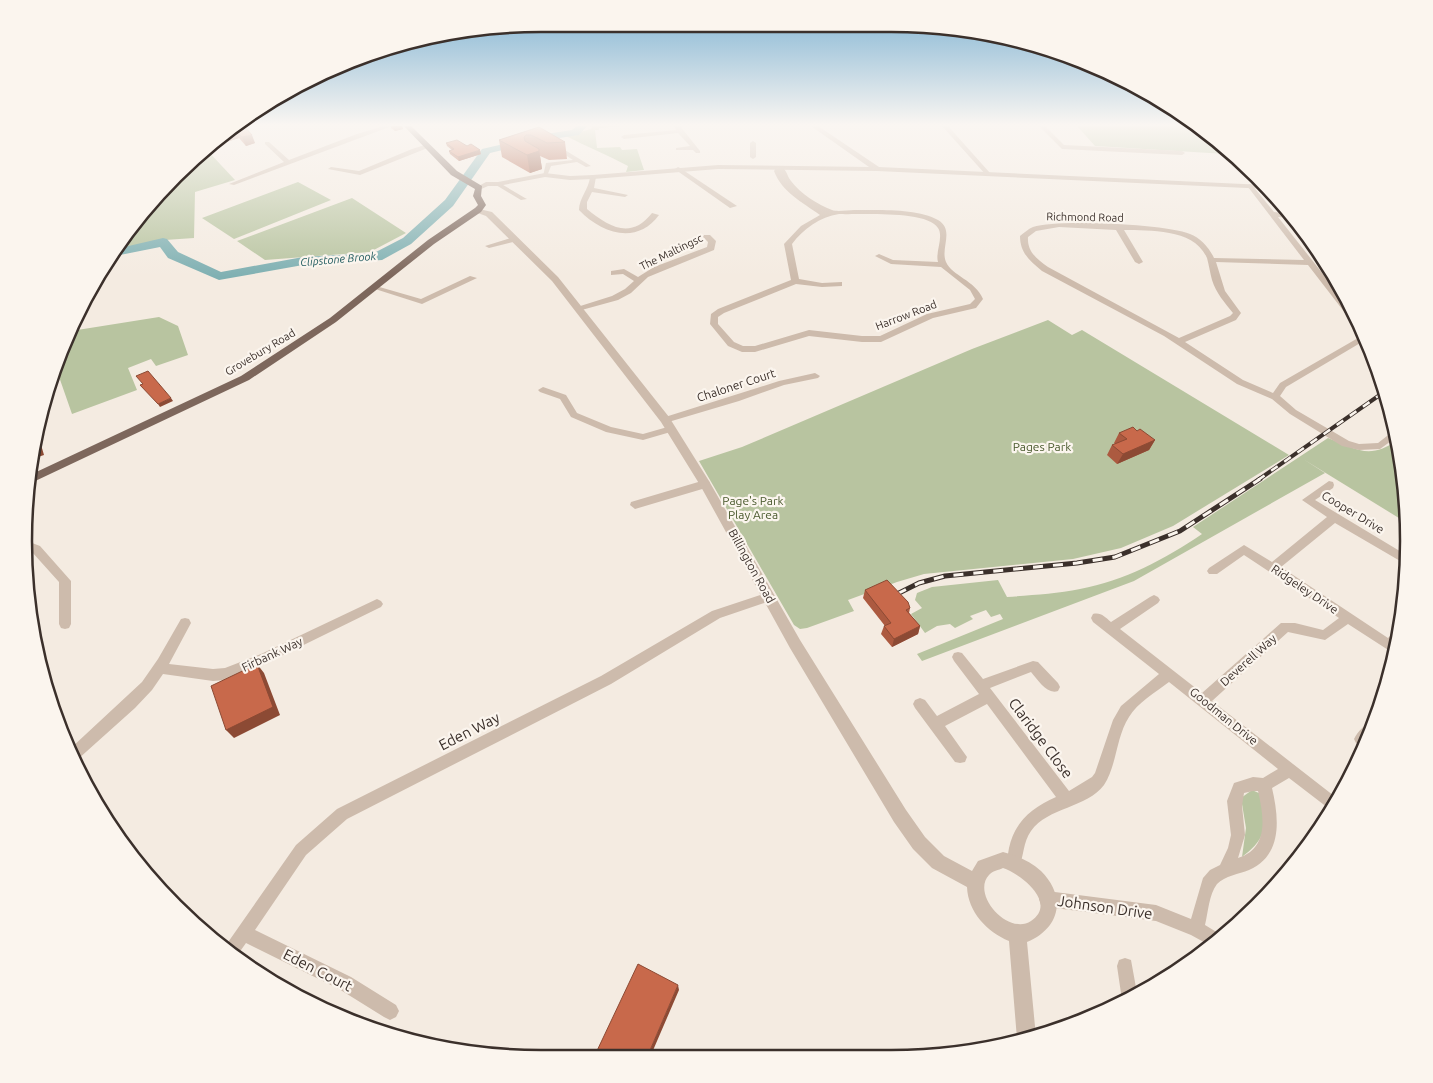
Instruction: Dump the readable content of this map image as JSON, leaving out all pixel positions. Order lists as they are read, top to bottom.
{
  "streets": {
    "main road": ["Grovebury Road"],
    "street": [
      "Richmond Road",
      "The Maltingsc",
      "Harrow Road",
      "Chaloner Court",
      "Cooper Drive",
      "Billington Road",
      "Ridgeley Drive",
      "Firbank Way",
      "Deverell Way",
      "Goodman Drive",
      "Eden Way",
      "Claridge Close",
      "Johnson Drive",
      "Eden Court"
    ]
  },
  "crossings": [
    ["The Maltingsc", "Billington Road"],
    ["Grovebury Road", "Billington Road"],
    ["Chaloner Court", "Billington Road"],
    ["Billington Road", "Eden Way"],
    ["Billington Road", "Johnson Drive"],
    ["Ridgeley Drive", "Deverell Way"],
    ["Deverell Way", "Goodman Drive"],
    ["Eden Way", "Eden Court"]
  ],
  "water": ["Clipstone Brook"],
  "parks": ["Pages Park", "Page's Park Play Area"]
}
